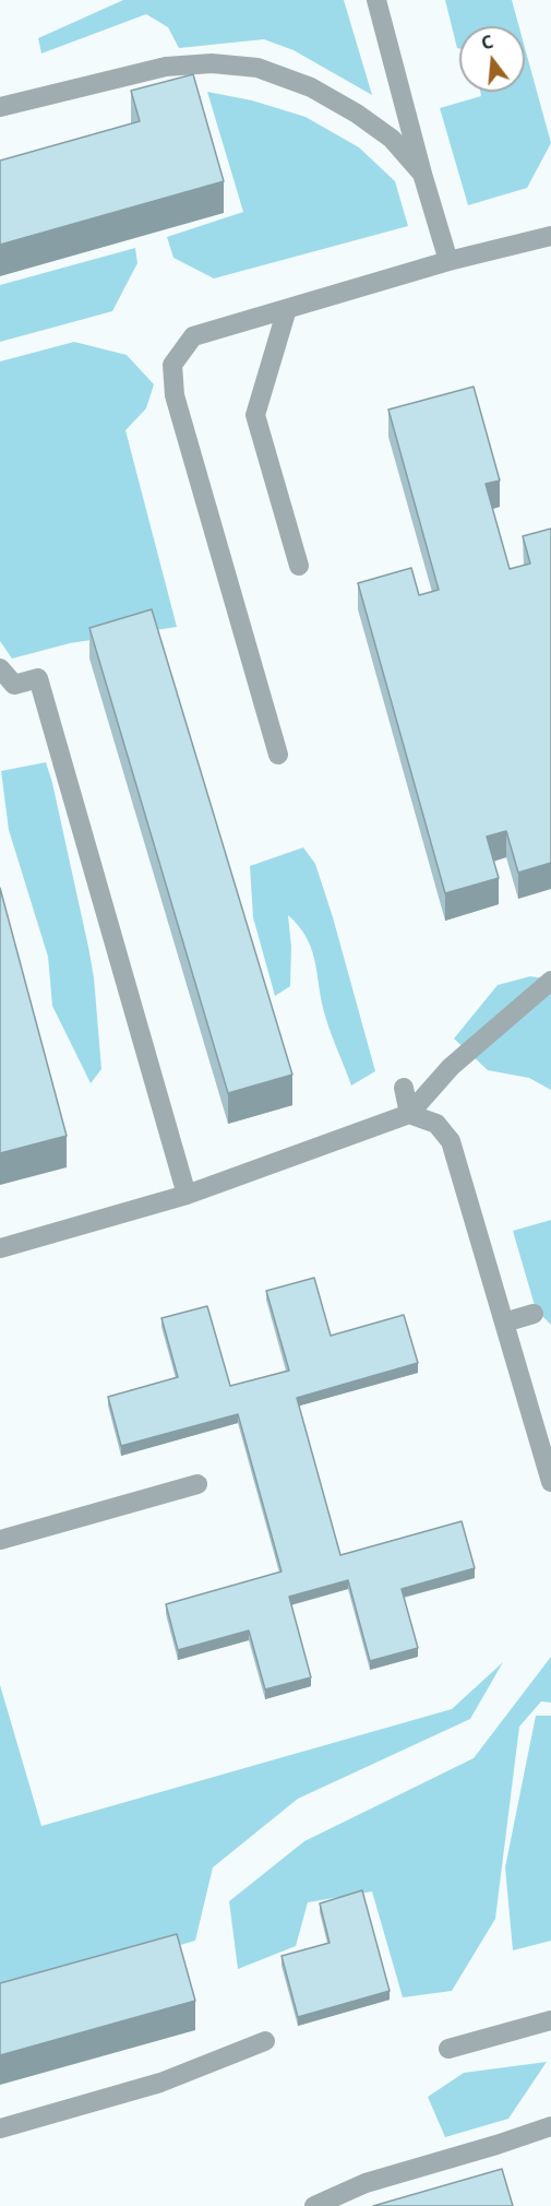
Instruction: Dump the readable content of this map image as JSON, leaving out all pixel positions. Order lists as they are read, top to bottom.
{
  "north": "top"
}
